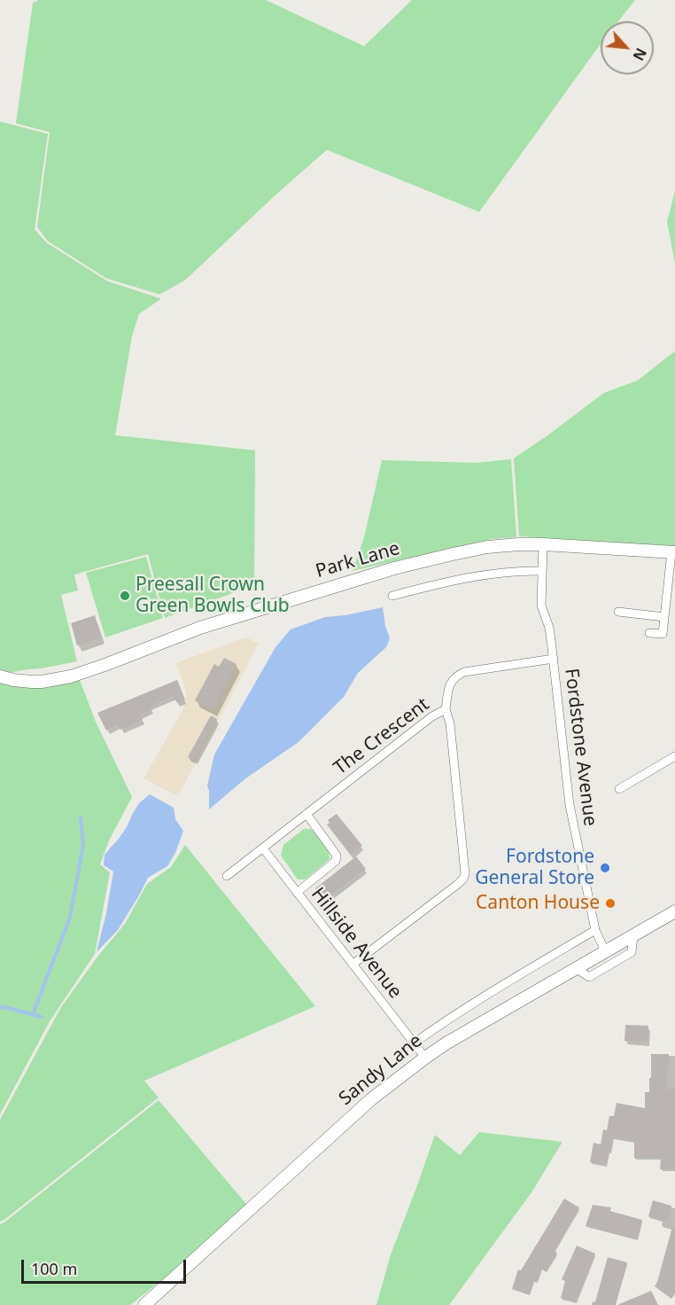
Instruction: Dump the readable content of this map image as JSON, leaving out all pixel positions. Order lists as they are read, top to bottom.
{
  "streets": {
    "main road": ["Park Lane", "Sandy Lane"],
    "street": ["The Crescent", "Fordstone Avenue", "Hillside Avenue"]
  },
  "crossings": [
    ["Park Lane", "Fordstone Avenue"],
    ["The Crescent", "Fordstone Avenue"],
    ["The Crescent", "Hillside Avenue"],
    ["Fordstone Avenue", "Sandy Lane"],
    ["Hillside Avenue", "Sandy Lane"]
  ],
  "places": ["Preesall Crown Green Bowls Club", "Fordstone General Store", "Canton House"],
  "scale_bar": "100 m",
  "north": "bottom right"
}
